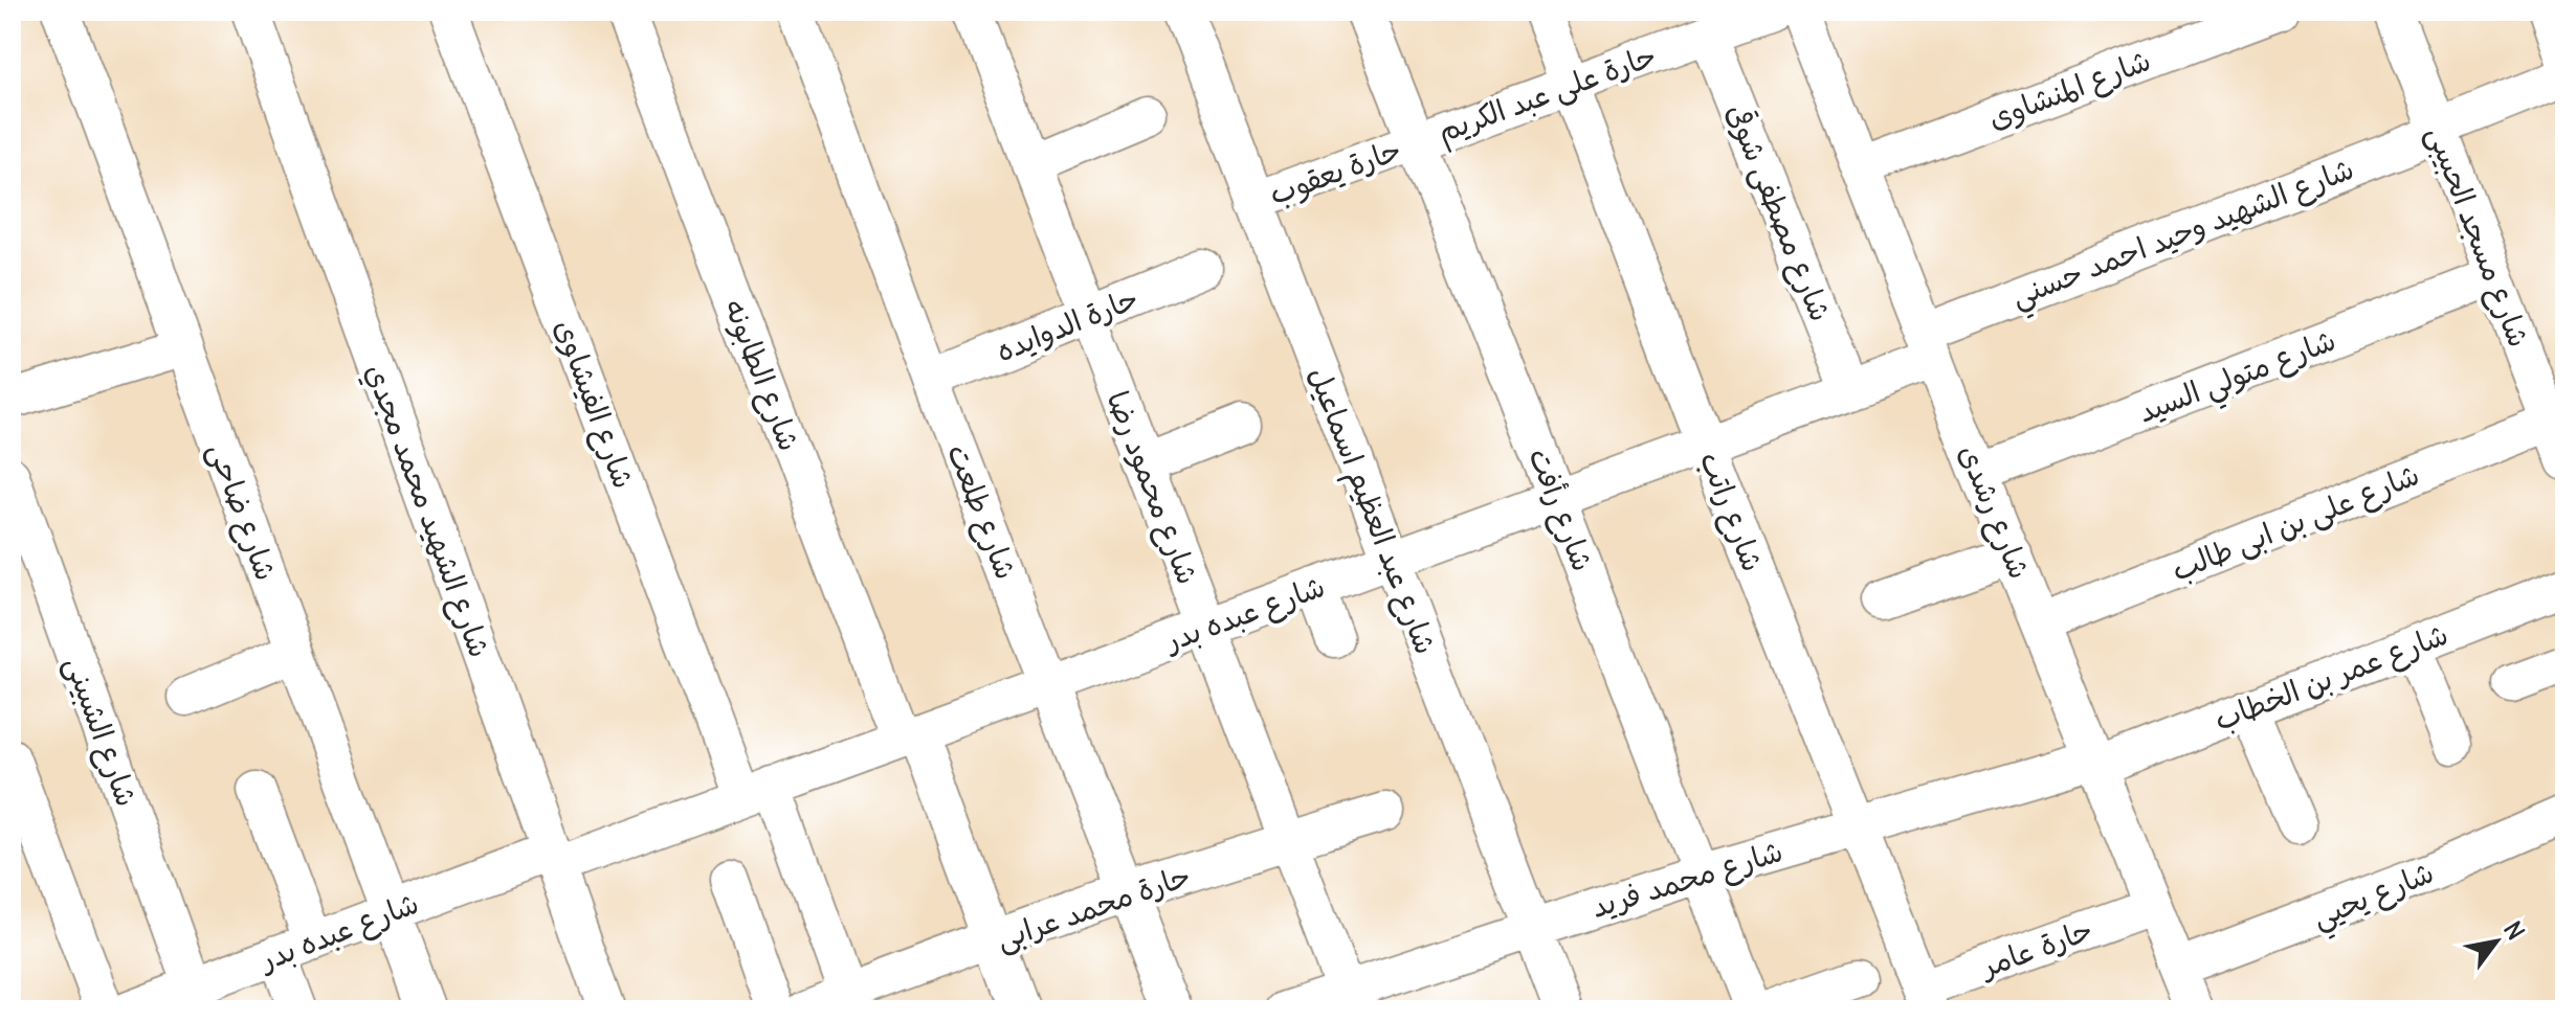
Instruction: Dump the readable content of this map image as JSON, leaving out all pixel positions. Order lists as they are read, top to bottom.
{
  "streets": {
    "street": [
      "شارع المنشاوى",
      "حارة على عبد الكريم",
      "حارة يعقوب",
      "شارع مصطفى شوقى",
      "شارع الشهيد وحيد احمد حسني",
      "شارع مسجد الحبيبى",
      "حارة الدوايده",
      "شارع الطابونه",
      "شارع متولي السيد",
      "شارع الفيشاوى",
      "شارع محمود رضا",
      "شارع رأفت",
      "شارع الشهيد محمد مجدي",
      "شارع عبد العظيم اسماعيل",
      "شارع ضاحى",
      "شارع طلعت",
      "شارع راتب",
      "شارع رشدى",
      "شارع على بن ابى طالب",
      "شارع عبده بدر",
      "شارع عمر بن الخطاب",
      "شارع الشبينى",
      "شارع محمد فريد",
      "شارع يحيي",
      "حارة محمد عرابى",
      "حارة عامر"
    ]
  },
  "crossings": [
    ["شارع المنشاوى", "شارع رشدى"],
    ["حارة على عبد الكريم", "حارة يعقوب"],
    ["حارة على عبد الكريم", "شارع مصطفى شوقى"],
    ["حارة على عبد الكريم", "شارع رأفت"],
    ["حارة على عبد الكريم", "شارع راتب"],
    ["حارة يعقوب", "شارع رأفت"],
    ["حارة يعقوب", "شارع عبد العظيم اسماعيل"],
    ["شارع مصطفى شوقى", "شارع عبده بدر"],
    ["شارع الشهيد وحيد احمد حسني", "شارع مسجد الحبيبى"],
    ["شارع الشهيد وحيد احمد حسني", "شارع رشدى"],
    ["شارع الشهيد وحيد احمد حسني", "شارع عبده بدر"],
    ["شارع مسجد الحبيبى", "شارع متولي السيد"],
    ["شارع مسجد الحبيبى", "شارع على بن ابى طالب"],
    ["حارة الدوايده", "شارع محمود رضا"],
    ["حارة الدوايده", "شارع طلعت"],
    ["شارع الطابونه", "شارع عبده بدر"],
    ["شارع الطابونه", "حارة محمد عرابى"],
    ["شارع متولي السيد", "شارع رشدى"],
    ["شارع الفيشاوى", "شارع عبده بدر"],
    ["شارع الفيشاوى", "حارة محمد عرابى"],
    ["شارع محمود رضا", "شارع عبده بدر"],
    ["شارع محمود رضا", "شارع محمد فريد"],
    ["شارع محمود رضا", "حارة محمد عرابى"],
    ["شارع رأفت", "شارع عبده بدر"],
    ["شارع رأفت", "شارع محمد فريد"],
    ["شارع الشهيد محمد مجدي", "شارع عبده بدر"],
    ["شارع عبد العظيم اسماعيل", "شارع عبده بدر"],
    ["شارع عبد العظيم اسماعيل", "شارع محمد فريد"],
    ["شارع ضاحى", "شارع عبده بدر"],
    ["شارع طلعت", "شارع عبده بدر"],
    ["شارع طلعت", "حارة محمد عرابى"],
    ["شارع راتب", "شارع عبده بدر"],
    ["شارع راتب", "شارع محمد فريد"],
    ["شارع راتب", "حارة عامر"],
    ["شارع رشدى", "شارع على بن ابى طالب"],
    ["شارع رشدى", "شارع عبده بدر"],
    ["شارع رشدى", "شارع عمر بن الخطاب"],
    ["شارع رشدى", "شارع محمد فريد"],
    ["شارع رشدى", "شارع يحيي"],
    ["شارع رشدى", "حارة عامر"],
    ["شارع عبده بدر", "شارع الشبينى"],
    ["شارع عمر بن الخطاب", "شارع محمد فريد"]
  ],
  "north": "top right"
}
